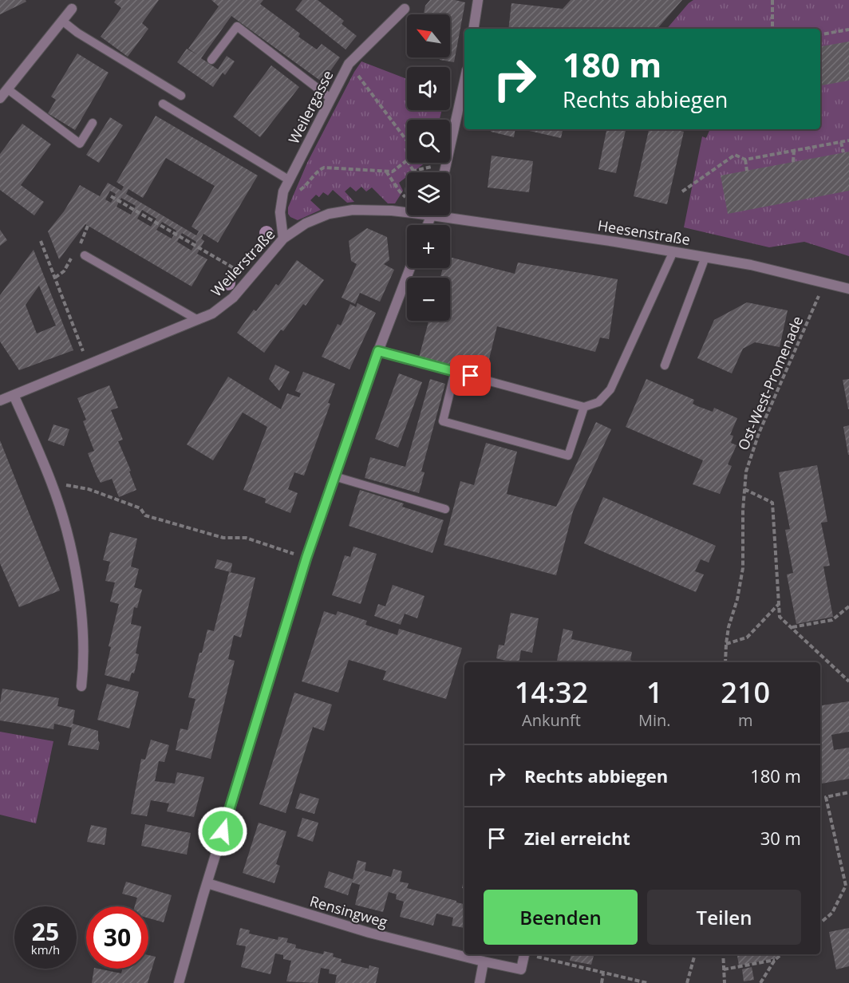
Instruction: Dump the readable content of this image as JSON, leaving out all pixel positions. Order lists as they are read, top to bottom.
{
  "streets": {
    "street": [
      "Weilergasse",
      "Heesenstraße",
      "Weilerstraße",
      "Rensingweg"
    ],
    "path": ["Ost-West-Promenade"]
  },
  "crossings": [
    ["Weilergasse", "Weilerstraße"],
    ["Heesenstraße", "Ost-West-Promenade"]
  ],
  "north": "top left",
  "page": {
    "map_buttons": ["+", "−"],
    "turn": ["180 m", "Rechts abbiegen"],
    "eta": [
      "14:32",
      "Ankunft",
      "1",
      "Min.",
      "210",
      "m"
    ],
    "list": [
      {
        "name": "Rechts abbiegen",
        "value": "180 m"
      },
      {
        "name": "Ziel erreicht",
        "value": "30 m"
      }
    ],
    "buttons": ["Beenden", "Teilen"],
    "speed": "25 km/h",
    "limit": "30"
  }
}
